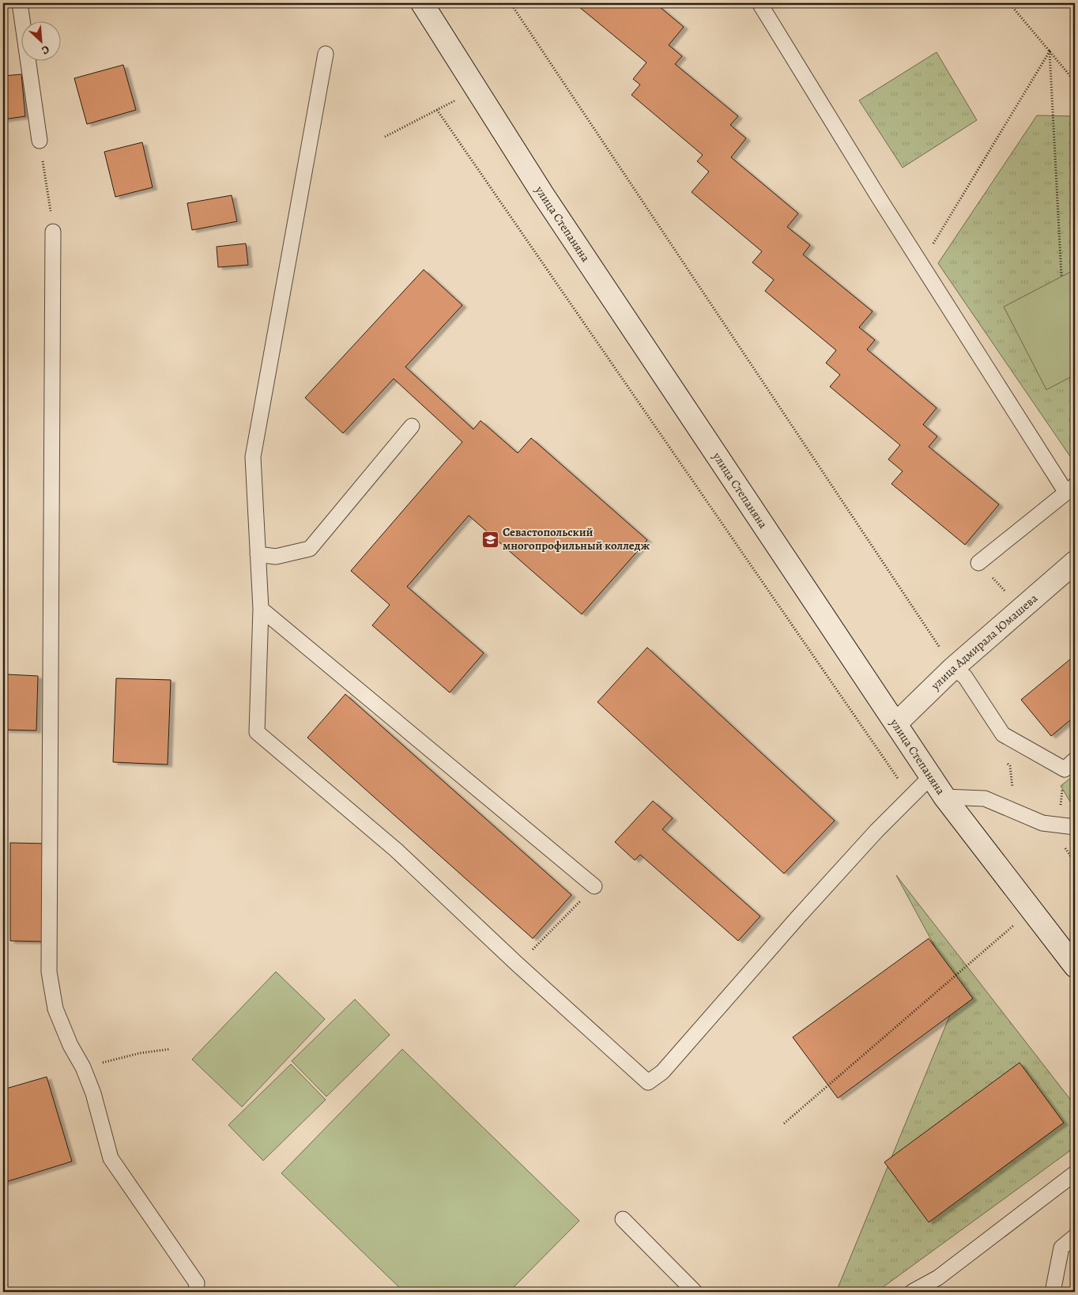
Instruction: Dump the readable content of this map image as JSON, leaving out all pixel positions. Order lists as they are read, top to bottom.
{
  "streets": {
    "main road": ["улица Степаняна", "улица Адмирала Юмашева"]
  },
  "crossings": [
    ["улица Степаняна", "улица Адмирала Юмашева"]
  ],
  "places": {
    "school or university": ["Севастопольский многопрофильный колледж"]
  },
  "north": "bottom right"
}
